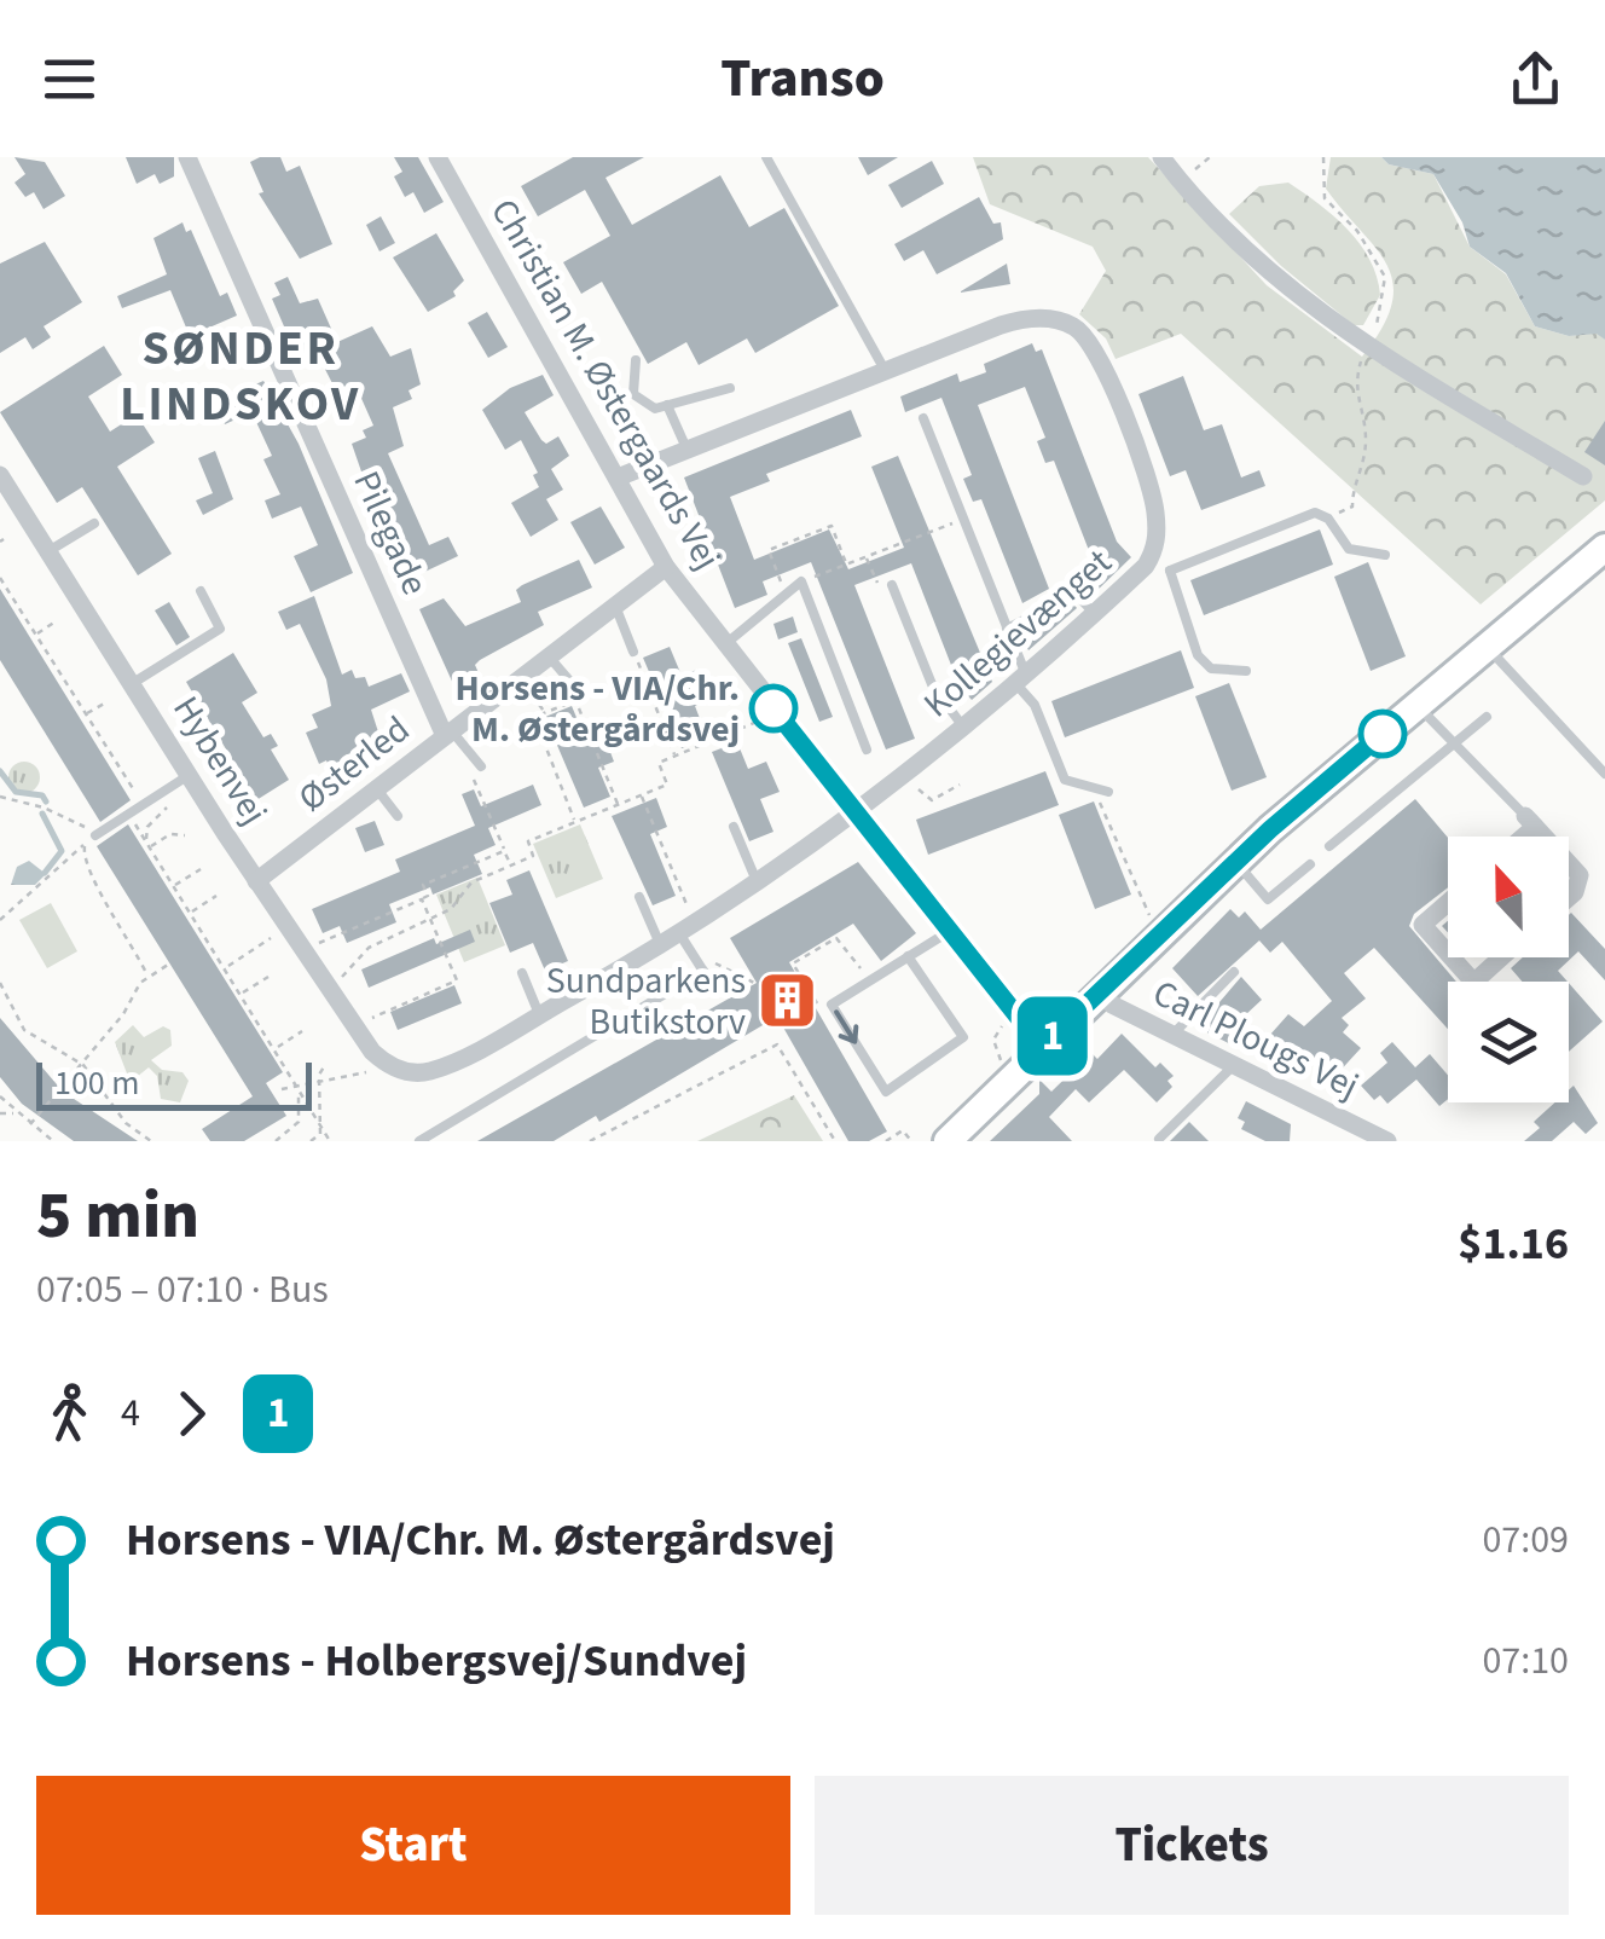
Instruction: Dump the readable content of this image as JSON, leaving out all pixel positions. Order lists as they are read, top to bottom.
{
  "streets": {
    "street": [
      "Christian M. Østergaards Vej",
      "Pilegade",
      "Kollegievænget",
      "Hybenvej",
      "Østerled",
      "Carl Plougs Vej"
    ]
  },
  "crossings": [
    ["Christian M. Østergaards Vej", "Kollegievænget"],
    ["Christian M. Østergaards Vej", "Østerled"],
    ["Pilegade", "Østerled"],
    ["Hybenvej", "Østerled"]
  ],
  "districts": ["SØNDER LINDSKOV"],
  "places": {
    "other": ["Horsens - VIA/Chr. M. Østergårdsvej"],
    "building": ["Sundparkens Butikstorv"]
  },
  "lines": ["bus line 1"],
  "scale_bar": "100 m",
  "north": "top",
  "page": {
    "header": "Transo",
    "on_map": "1",
    "scale": "100 m",
    "heading": ["5 min", "07:05 – 07:10 · Bus", "$1.16"],
    "legs": ["4", "1"],
    "list": [
      {
        "name": "Horsens - VIA/Chr. M. Østergårdsvej",
        "value": "07:09"
      },
      {
        "name": "Horsens - Holbergsvej/Sundvej",
        "value": "07:10"
      }
    ],
    "buttons": ["Start", "Tickets"]
  }
}
